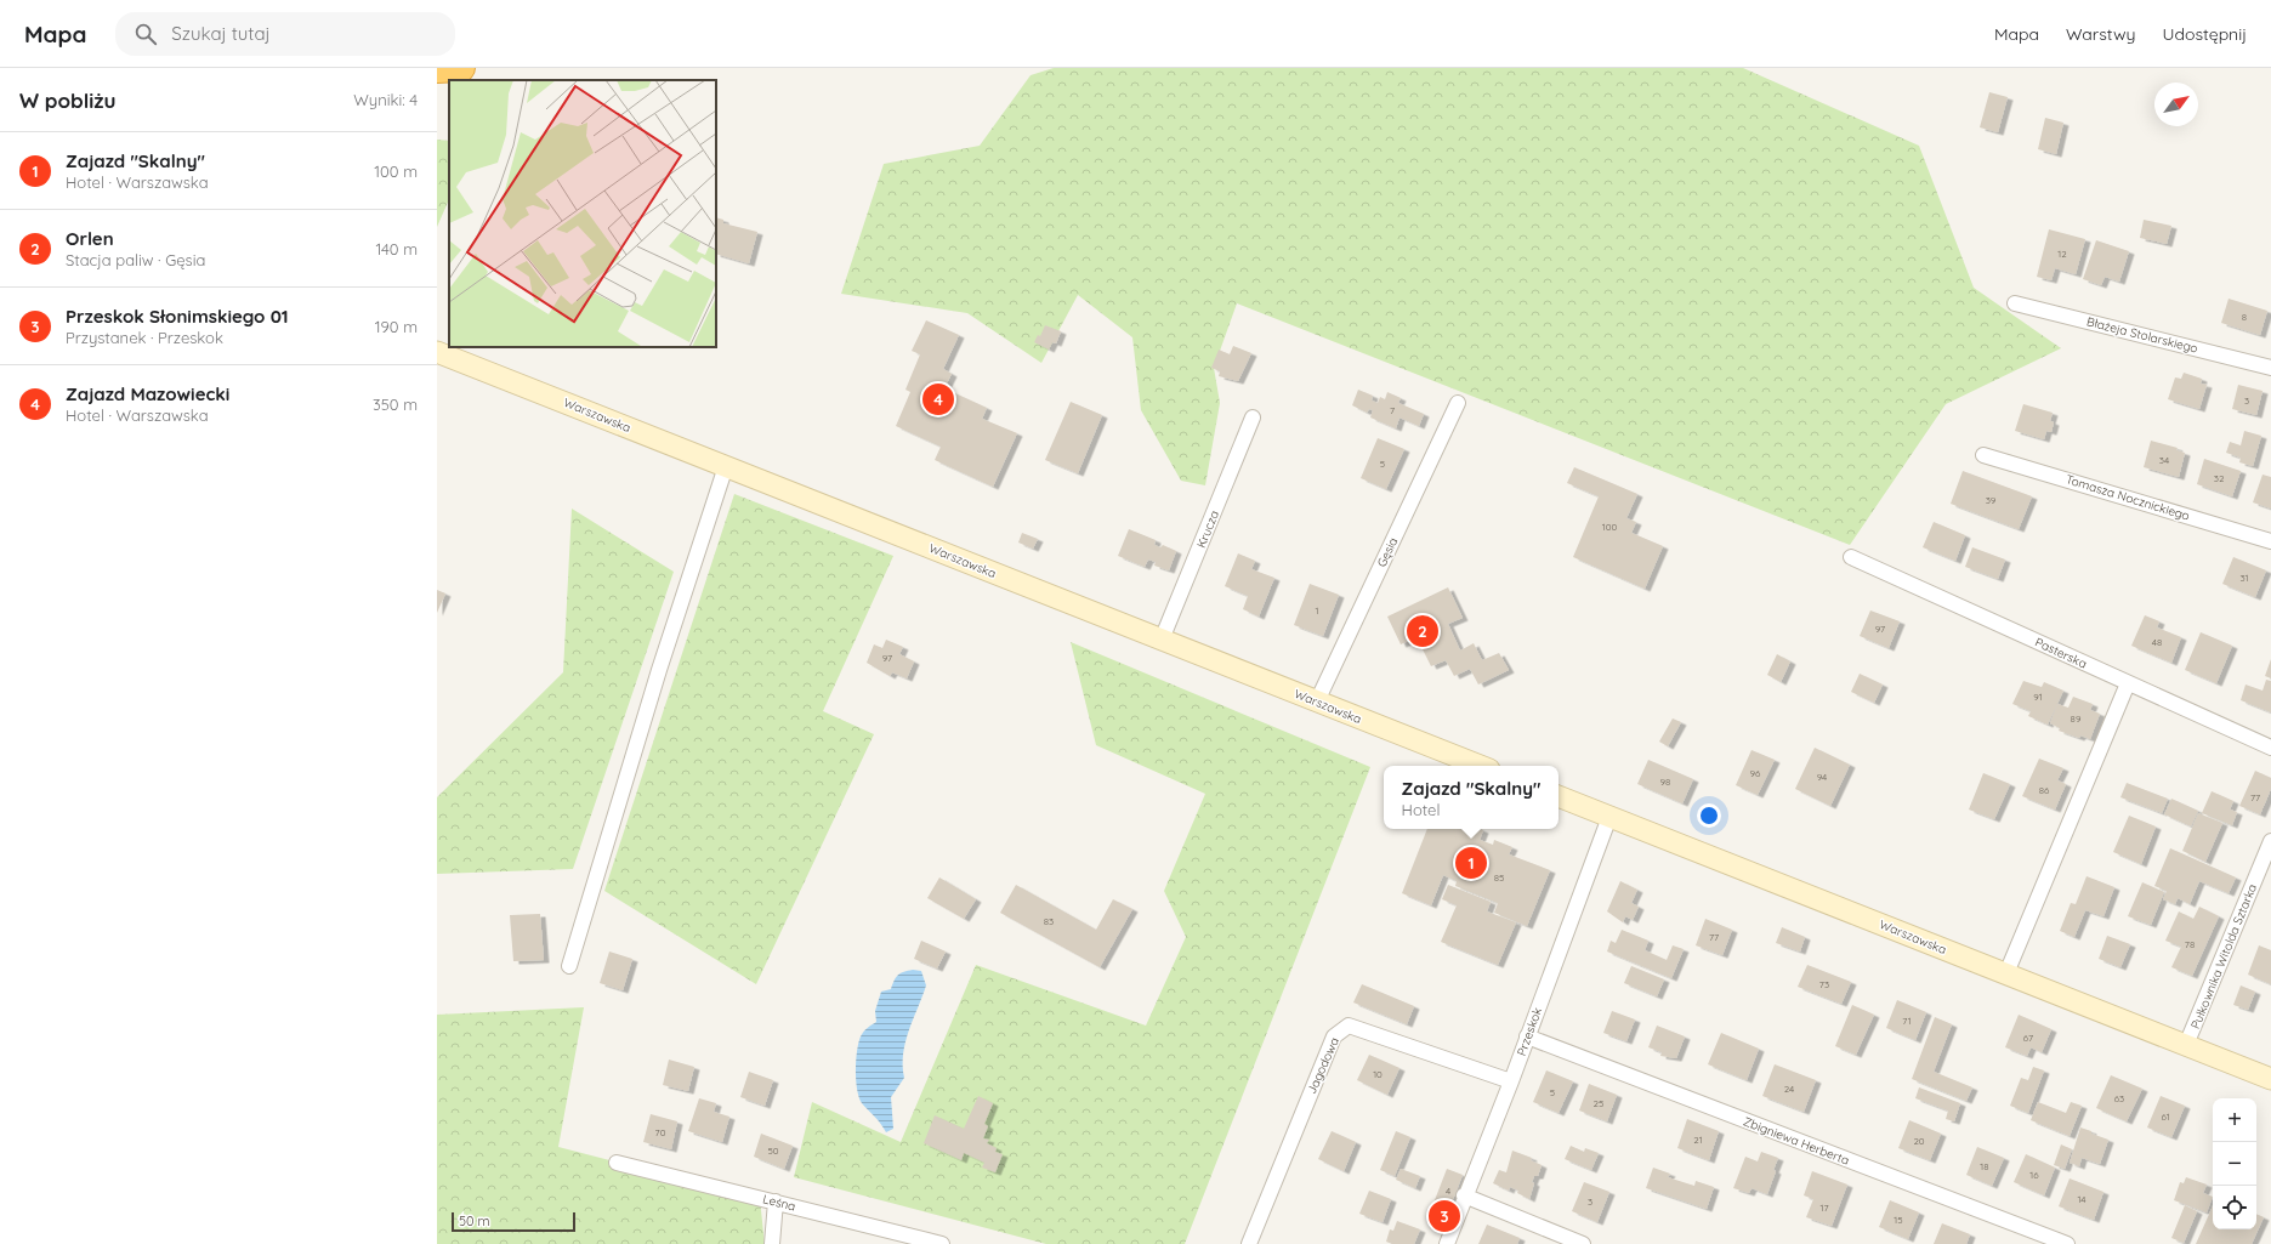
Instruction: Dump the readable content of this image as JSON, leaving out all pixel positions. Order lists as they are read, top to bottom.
{
  "streets": {
    "street": [
      "Błażeja Stolarskiego",
      "Warszawska",
      "Tomasza Nocznickiego",
      "Krucza",
      "Gęsia",
      "Pasterska",
      "Pułkownika Witolda Sztarka",
      "Przeskok",
      "Jagodowa",
      "Zbigniewa Herberta",
      "Leśna"
    ]
  },
  "crossings": [
    ["Warszawska", "Krucza"],
    ["Warszawska", "Gęsia"],
    ["Warszawska", "Pułkownika Witolda Sztarka"],
    ["Warszawska", "Przeskok"],
    ["Przeskok", "Jagodowa"],
    ["Przeskok", "Zbigniewa Herberta"]
  ],
  "house_numbers": [
    "12",
    "8",
    "3",
    "7",
    "34",
    "5",
    "32",
    "39",
    "100",
    "31",
    "1",
    "97",
    "48",
    "97",
    "91",
    "89",
    "96",
    "94",
    "98",
    "86",
    "77",
    "85",
    "83",
    "77",
    "78",
    "73",
    "71",
    "67",
    "10",
    "24",
    "5",
    "63",
    "25",
    "61",
    "70",
    "21",
    "20",
    "50",
    "18",
    "16",
    "4",
    "14",
    "3",
    "17",
    "15"
  ],
  "scale_bar": "50 m",
  "north": "top right",
  "page": {
    "header": "Mapa",
    "search": "Szukaj tutaj",
    "nav": ["Mapa", "Warstwy", "Udostępnij"],
    "heading": ["W pobliżu", "Wyniki: 4"],
    "list": [
      {
        "mark": "1",
        "name": "Zajazd \"Skalny\"",
        "note": "Hotel · Warszawska",
        "value": "100 m"
      },
      {
        "mark": "2",
        "name": "Orlen",
        "note": "Stacja paliw · Gęsia",
        "value": "140 m"
      },
      {
        "mark": "3",
        "name": "Przeskok Słonimskiego 01",
        "note": "Przystanek · Przeskok",
        "value": "190 m"
      },
      {
        "mark": "4",
        "name": "Zajazd Mazowiecki",
        "note": "Hotel · Warszawska",
        "value": "350 m"
      }
    ],
    "pins": [
      "4",
      "2",
      "1",
      "3"
    ],
    "popup": ["Zajazd \"Skalny\"", "Hotel"],
    "map_buttons": ["+", "−"],
    "scale": "50 m"
  }
}
